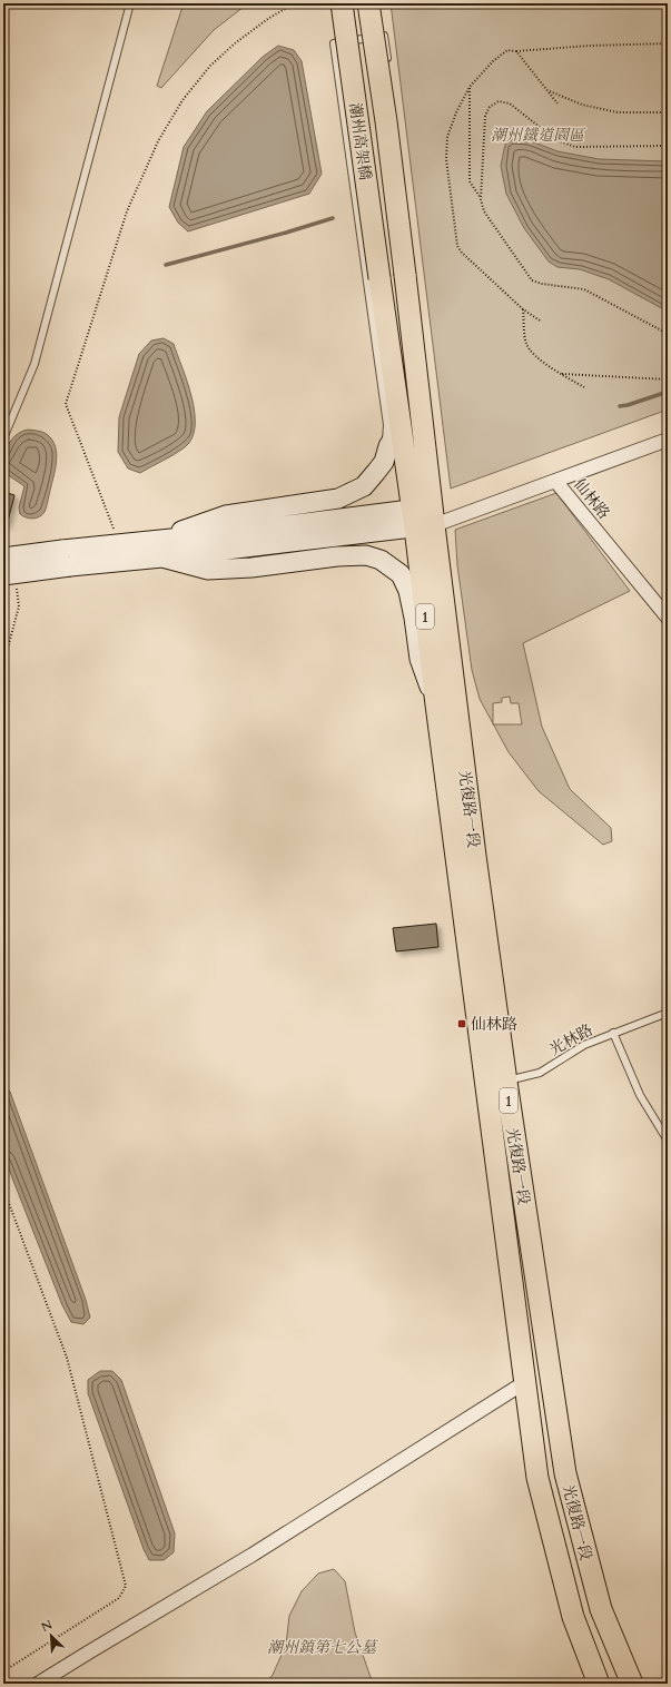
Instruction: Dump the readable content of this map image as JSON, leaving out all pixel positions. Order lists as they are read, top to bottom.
{
  "streets": {
    "main road": ["潮州高架橋", "1", "光復路一段"],
    "street": ["仙林路"],
    "lane": ["光林路"]
  },
  "crossings": [
    ["潮州高架橋", "仙林路"],
    ["潮州高架橋", "1"],
    ["潮州高架橋", "光復路一段"],
    ["仙林路", "1"],
    ["仙林路", "光復路一段"],
    ["1", "光復路一段"],
    ["光復路一段", "光林路"]
  ],
  "parks": ["潮州鐵道園區", "潮州鎮第七公墓"],
  "places": {
    "transit": ["仙林路"]
  },
  "north": "top left"
}
